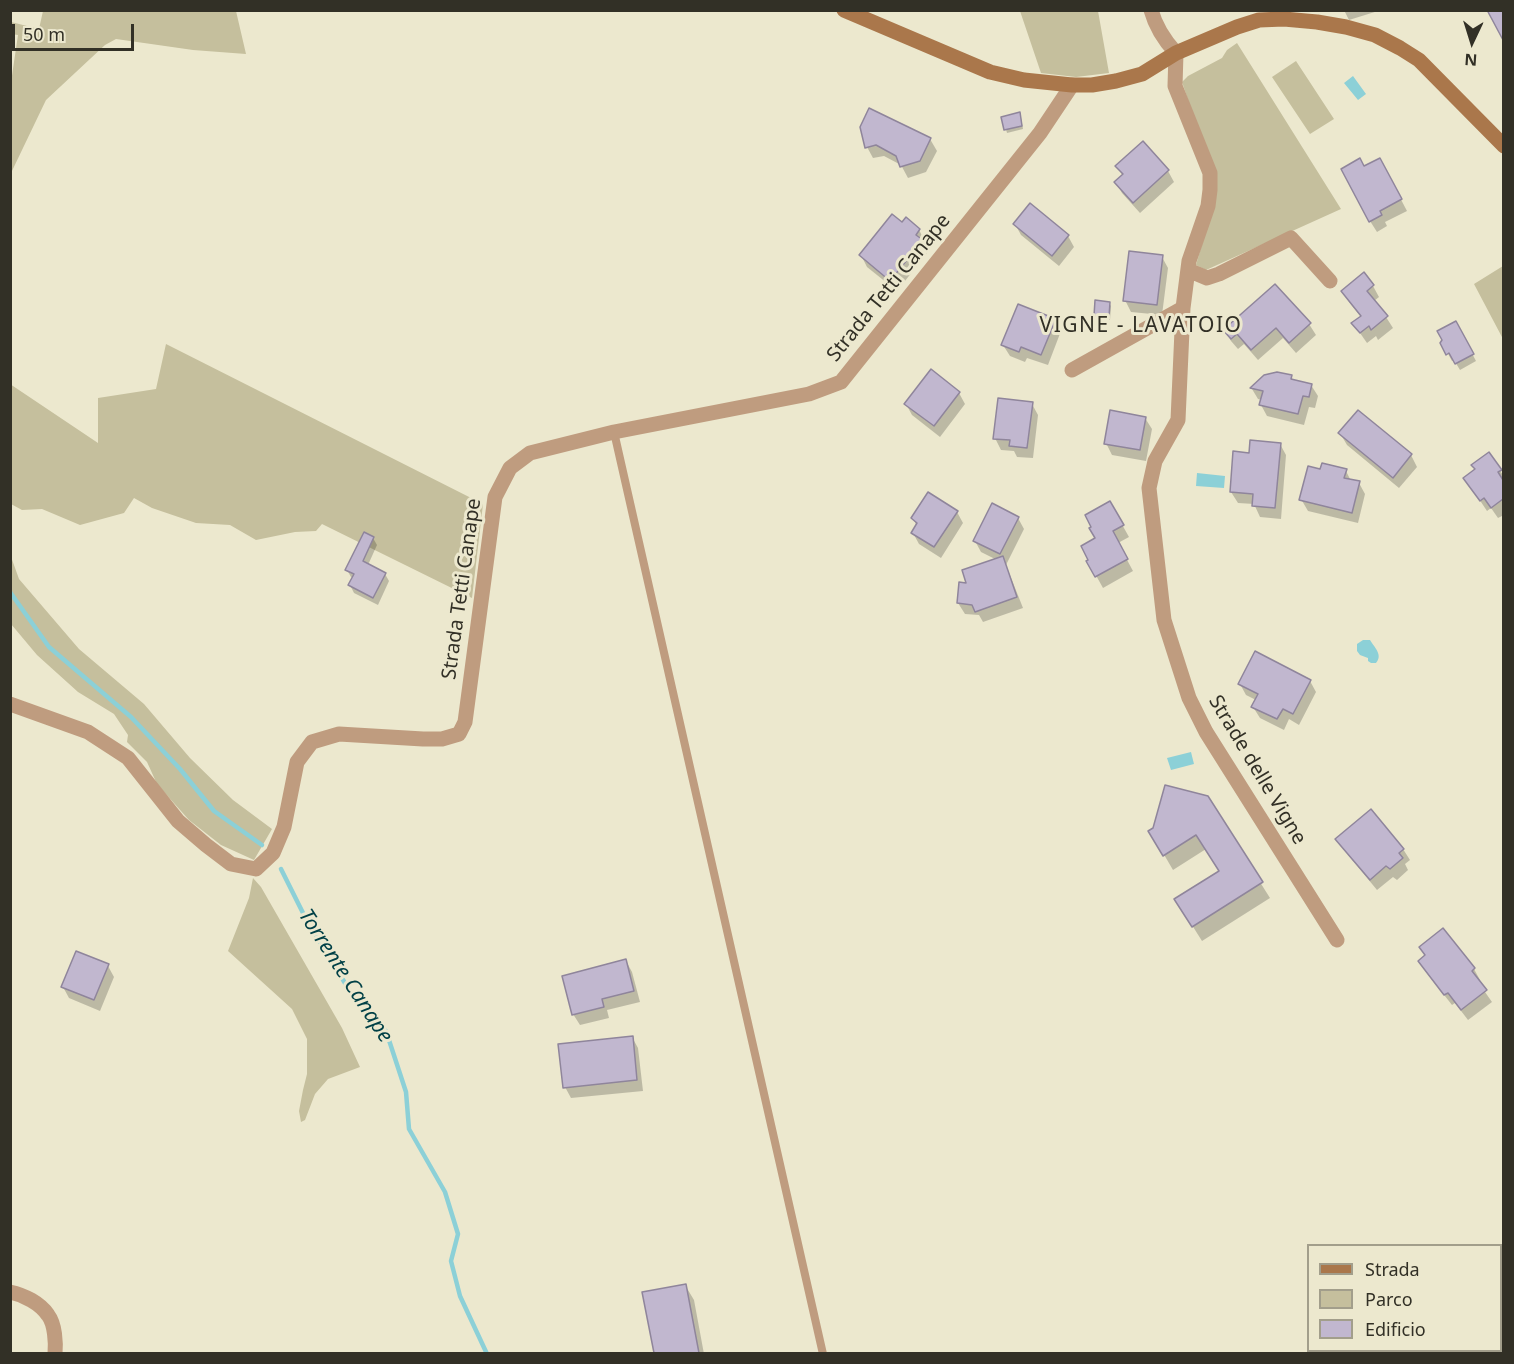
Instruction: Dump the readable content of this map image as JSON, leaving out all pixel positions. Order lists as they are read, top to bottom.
{
  "streets": {
    "street": ["Strada Tetti Canape", "Strade delle Vigne"]
  },
  "districts": ["VIGNE - LAVATOIO"],
  "water": ["Torrente Canape"],
  "legend": ["Strada", "Parco", "Edificio"],
  "scale_bar": "50 m",
  "north": "bottom"
}
